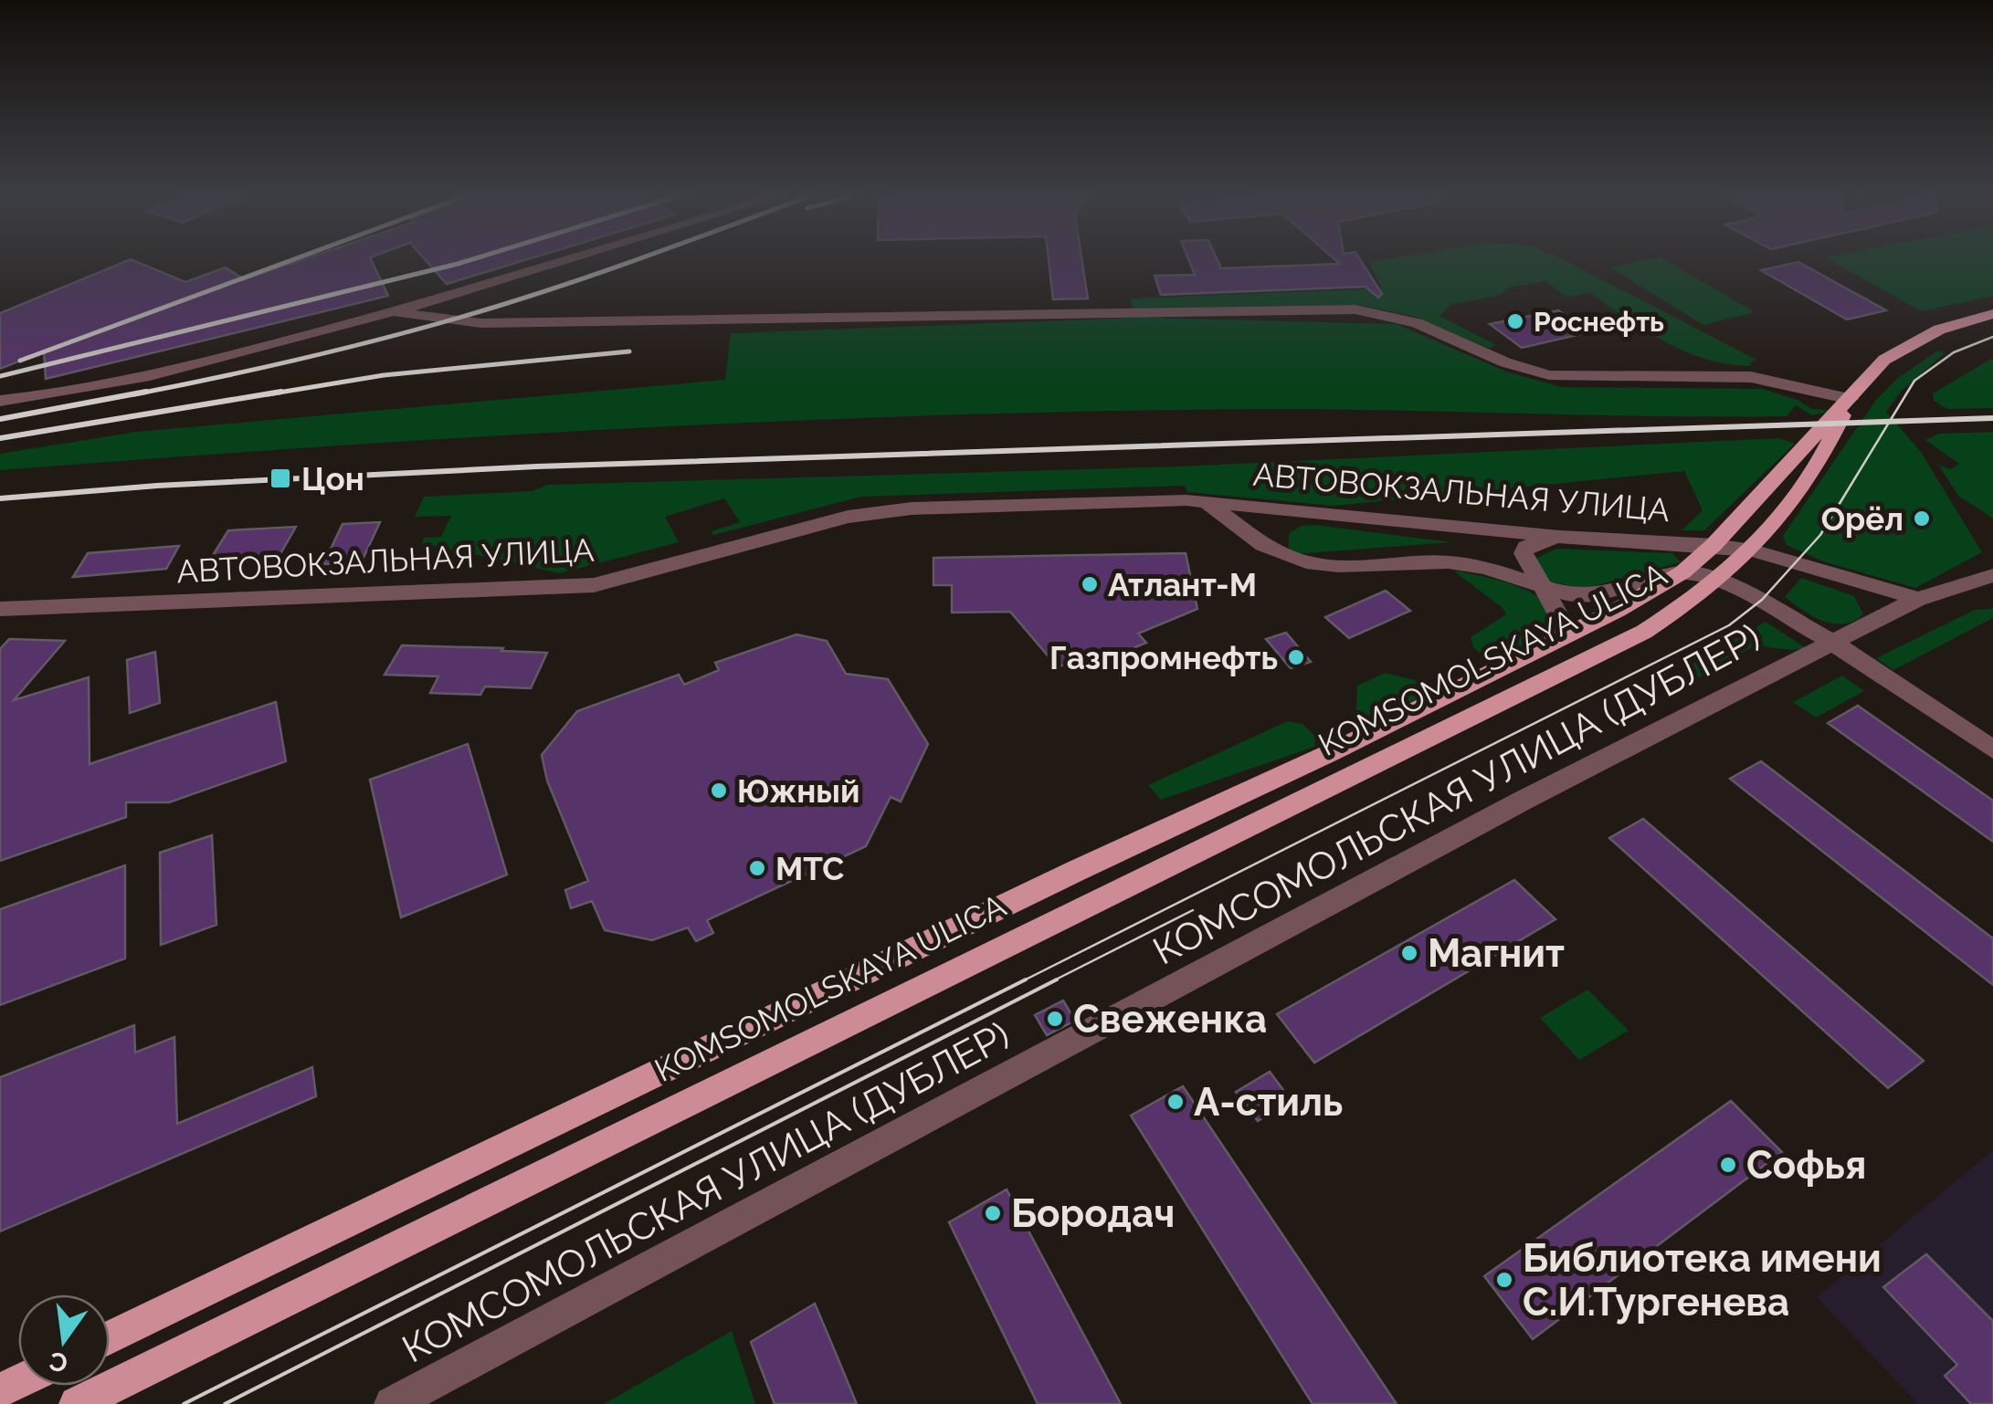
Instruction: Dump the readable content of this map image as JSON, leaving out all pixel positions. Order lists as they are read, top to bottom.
{
  "streets": {
    "main road": ["KOMSOMOLSKAYA ULICA"],
    "street": ["АВТОВОКЗАЛЬНАЯ УЛИЦА", "КОМСОМОЛЬСКАЯ УЛИЦА (ДУБЛЕР)"]
  },
  "crossings": [
    ["АВТОВОКЗАЛЬНАЯ УЛИЦА", "KOMSOMOLSKAYA ULICA"],
    ["АВТОВОКЗАЛЬНАЯ УЛИЦА", "КОМСОМОЛЬСКАЯ УЛИЦА (ДУБЛЕР)"]
  ],
  "places": {
    "other": [
      "Роснефть",
      "Орёл",
      "Атлант-М",
      "Газпромнефть",
      "Южный",
      "МТС",
      "Магнит",
      "Свеженка",
      "А-стиль",
      "Софья",
      "Бородач",
      "Библиотека имени С.И.Тургенева"
    ],
    "transit": ["Цон"]
  },
  "north": "bottom"
}
